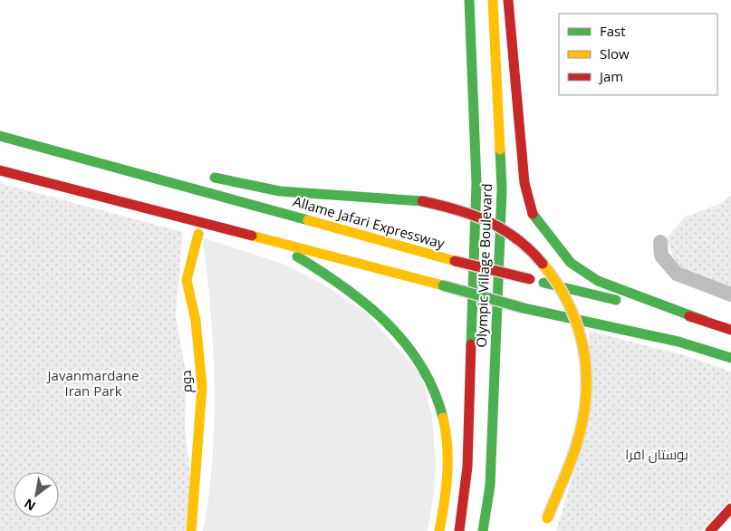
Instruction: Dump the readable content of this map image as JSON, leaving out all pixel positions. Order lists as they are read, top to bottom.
{
  "streets": {
    "main road": ["Allame Jafari Expressway", "Olympic Village Boulevard", "دوم"]
  },
  "parks": ["Javanmardane Iran Park", "بوستان افرا"],
  "legend": ["Fast", "Slow", "Jam"],
  "north": "bottom left"
}
